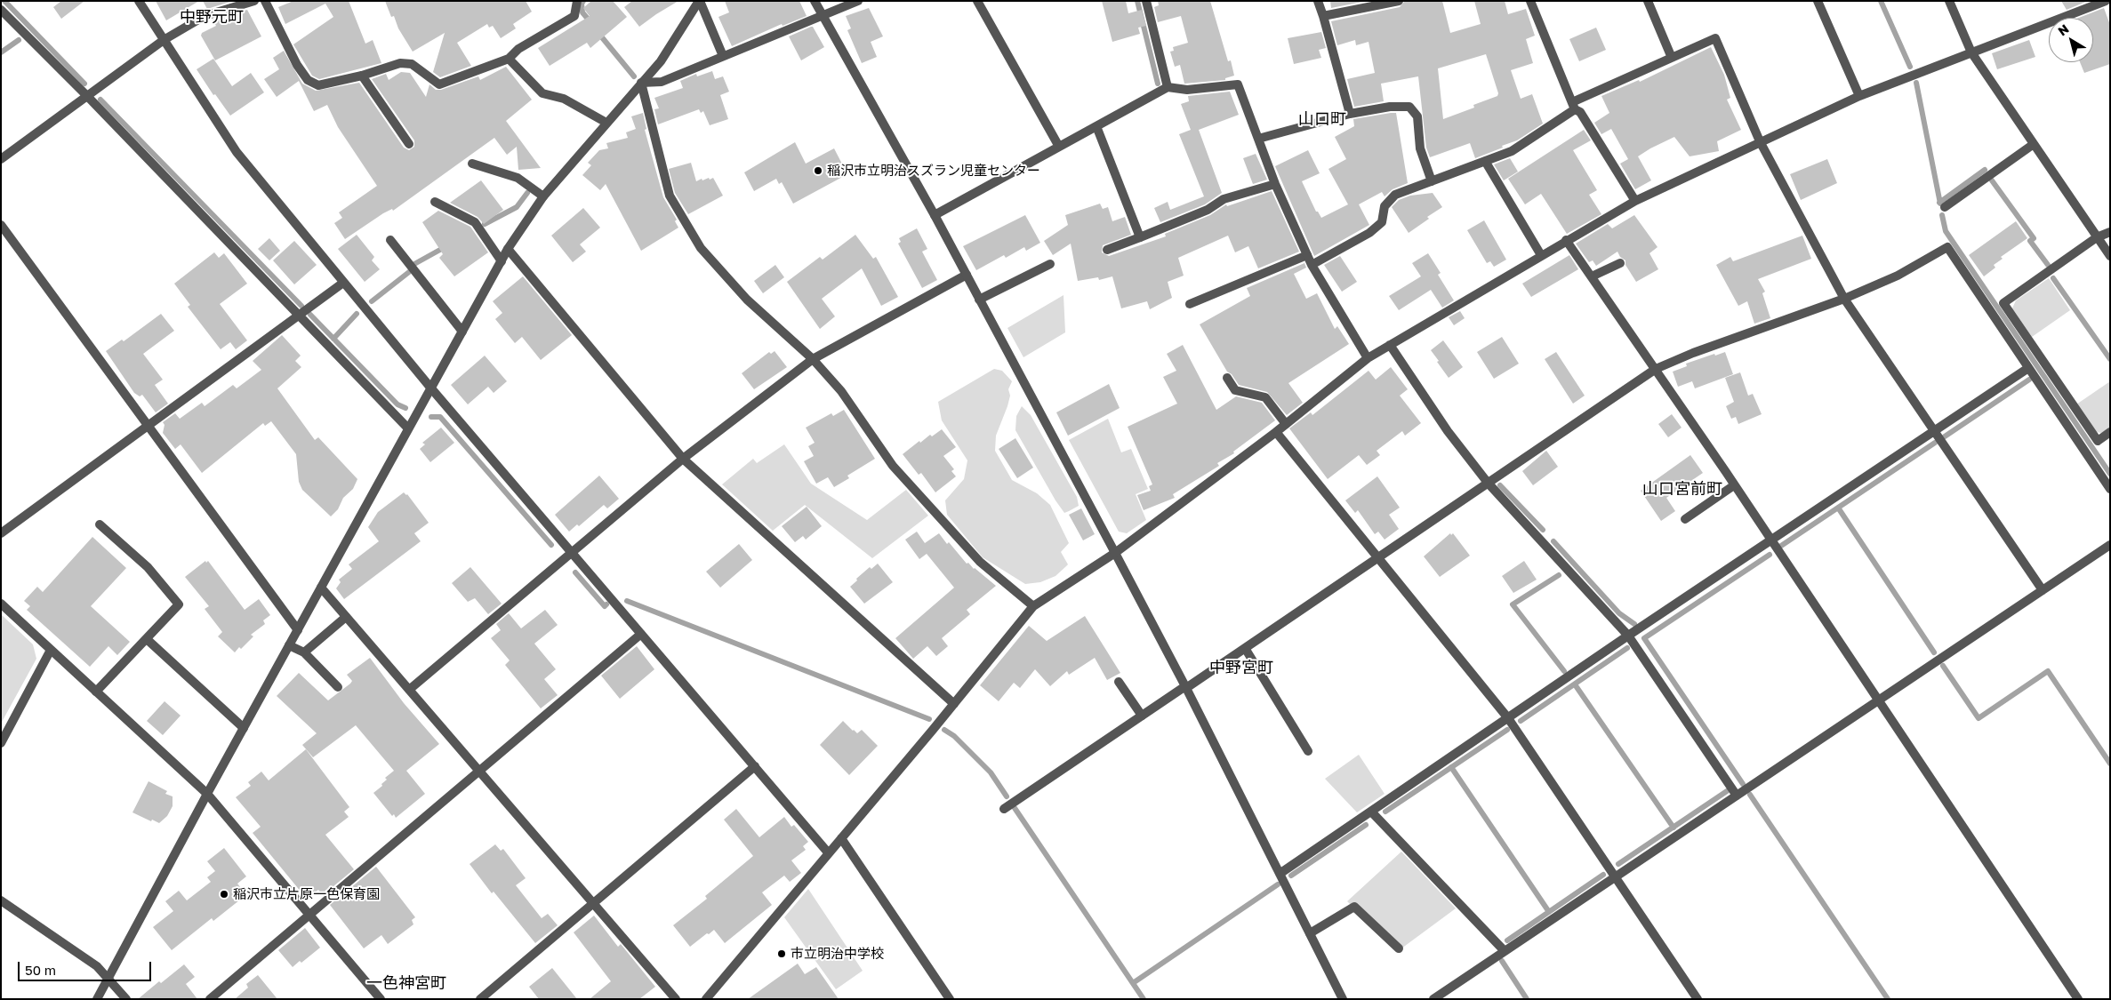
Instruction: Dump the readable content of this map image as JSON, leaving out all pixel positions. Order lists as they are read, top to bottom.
{
  "districts": [
    "中野元町",
    "山口町",
    "山口宮前町",
    "中野宮町",
    "一色神宮町"
  ],
  "places": ["稲沢市立明治スズラン児童センター", "稲沢市立片原一色保育園", "市立明治中学校"],
  "scale_bar": "50 m",
  "north": "top left"
}
